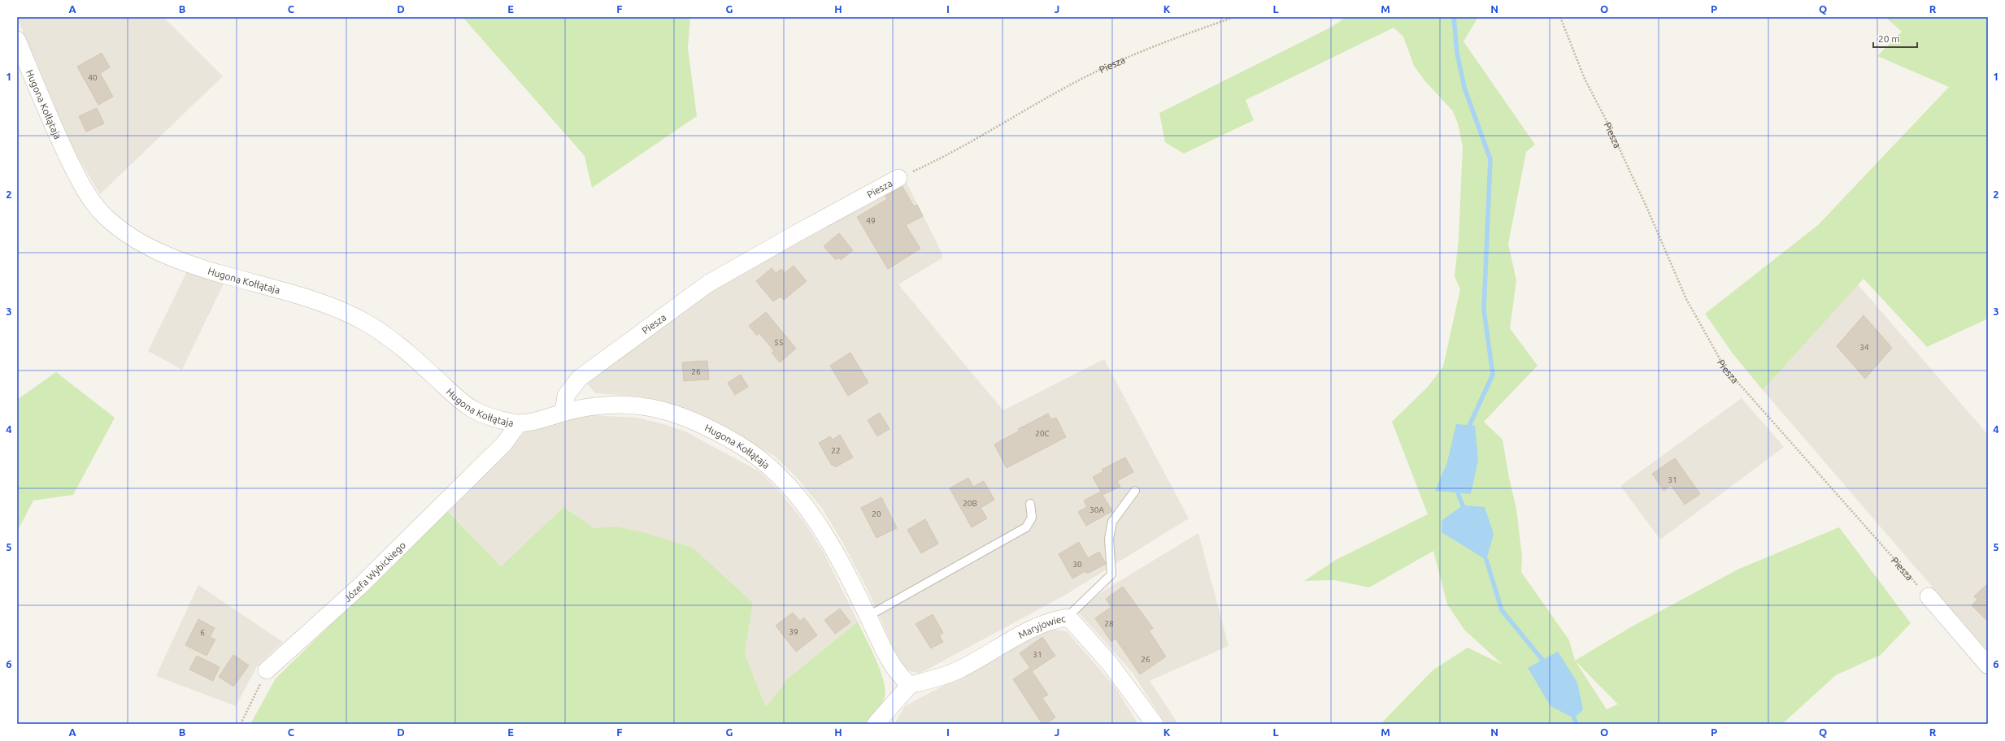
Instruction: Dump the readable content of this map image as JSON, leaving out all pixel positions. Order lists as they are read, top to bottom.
{
  "streets": {
    "street": [
      "Piesza",
      "Hugona Kołłątaja",
      "Józefa Wybickiego",
      "Maryjowiec"
    ]
  },
  "crossings": [
    ["Piesza", "Hugona Kołłątaja"],
    ["Hugona Kołłątaja", "Józefa Wybickiego"],
    ["Hugona Kołłątaja", "Maryjowiec"]
  ],
  "house_numbers": [
    "40",
    "49",
    "55",
    "34",
    "26",
    "20C",
    "22",
    "31",
    "20B",
    "30A",
    "20",
    "30",
    "28",
    "39",
    "6",
    "31",
    "26"
  ],
  "scale_bar": "20 m",
  "grid": {
    "columns": [
      "A",
      "B",
      "C",
      "D",
      "E",
      "F",
      "G",
      "H",
      "I",
      "J",
      "K",
      "L",
      "M",
      "N",
      "O",
      "P",
      "Q",
      "R"
    ],
    "rows": [
      "1",
      "2",
      "3",
      "4",
      "5",
      "6"
    ]
  }
}
